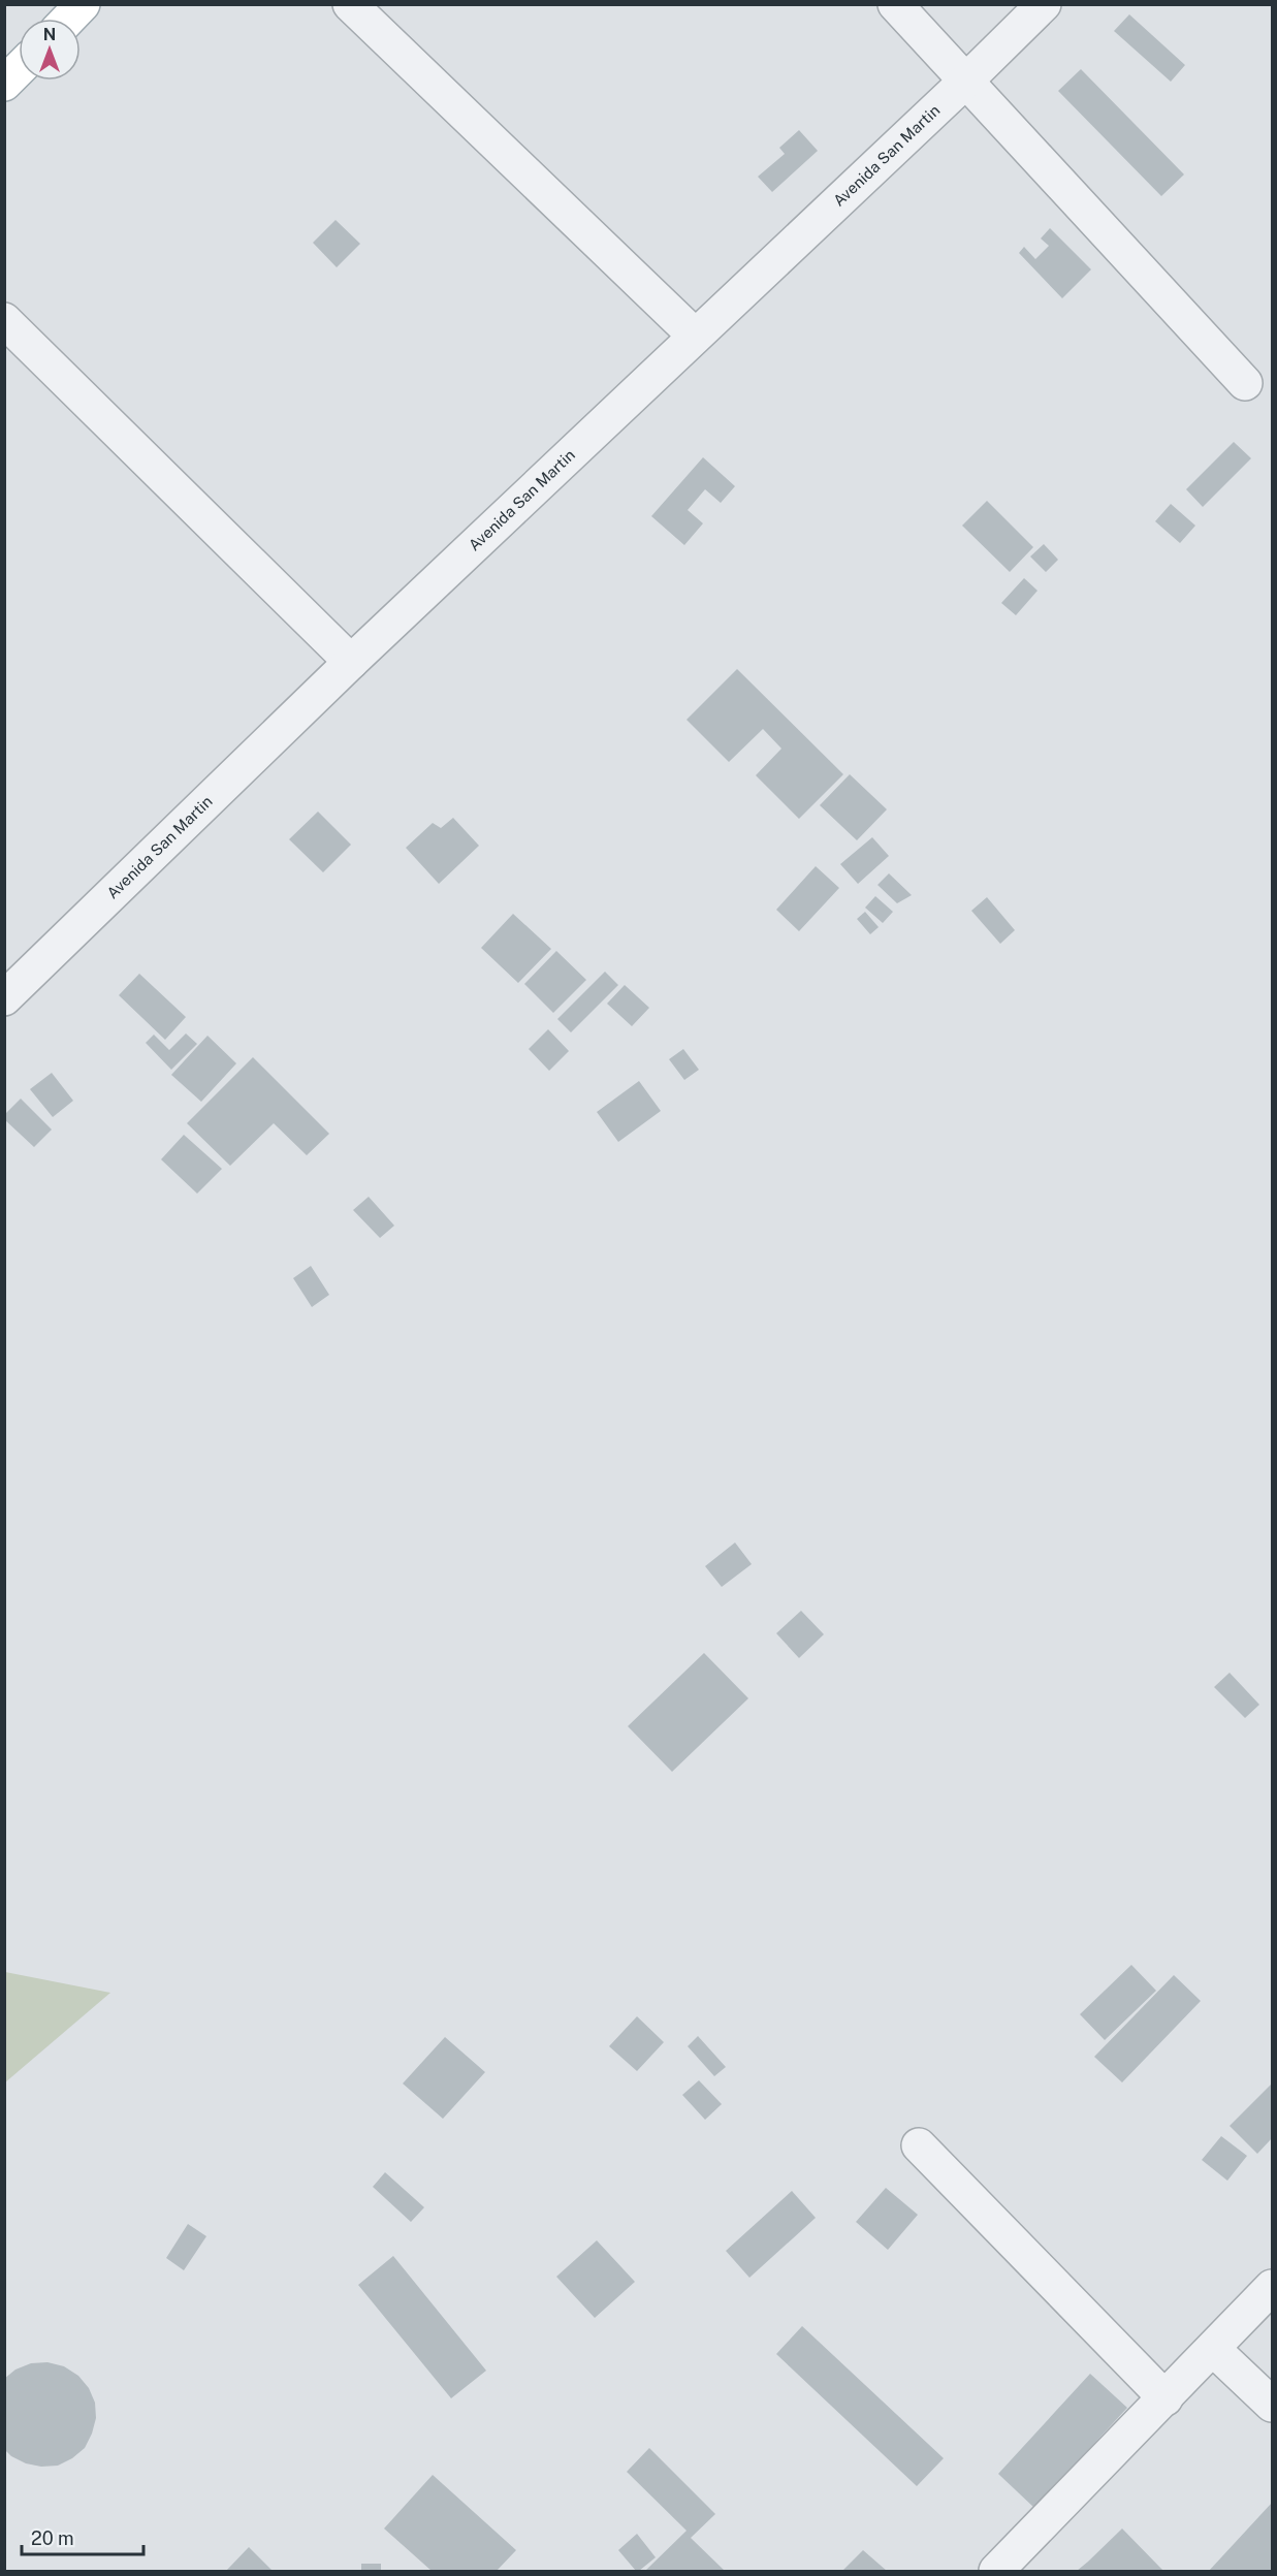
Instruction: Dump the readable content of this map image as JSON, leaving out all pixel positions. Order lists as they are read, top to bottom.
{
  "streets": {
    "street": ["Avenida San Martin"]
  },
  "scale_bar": "20 m",
  "north": "top"
}
